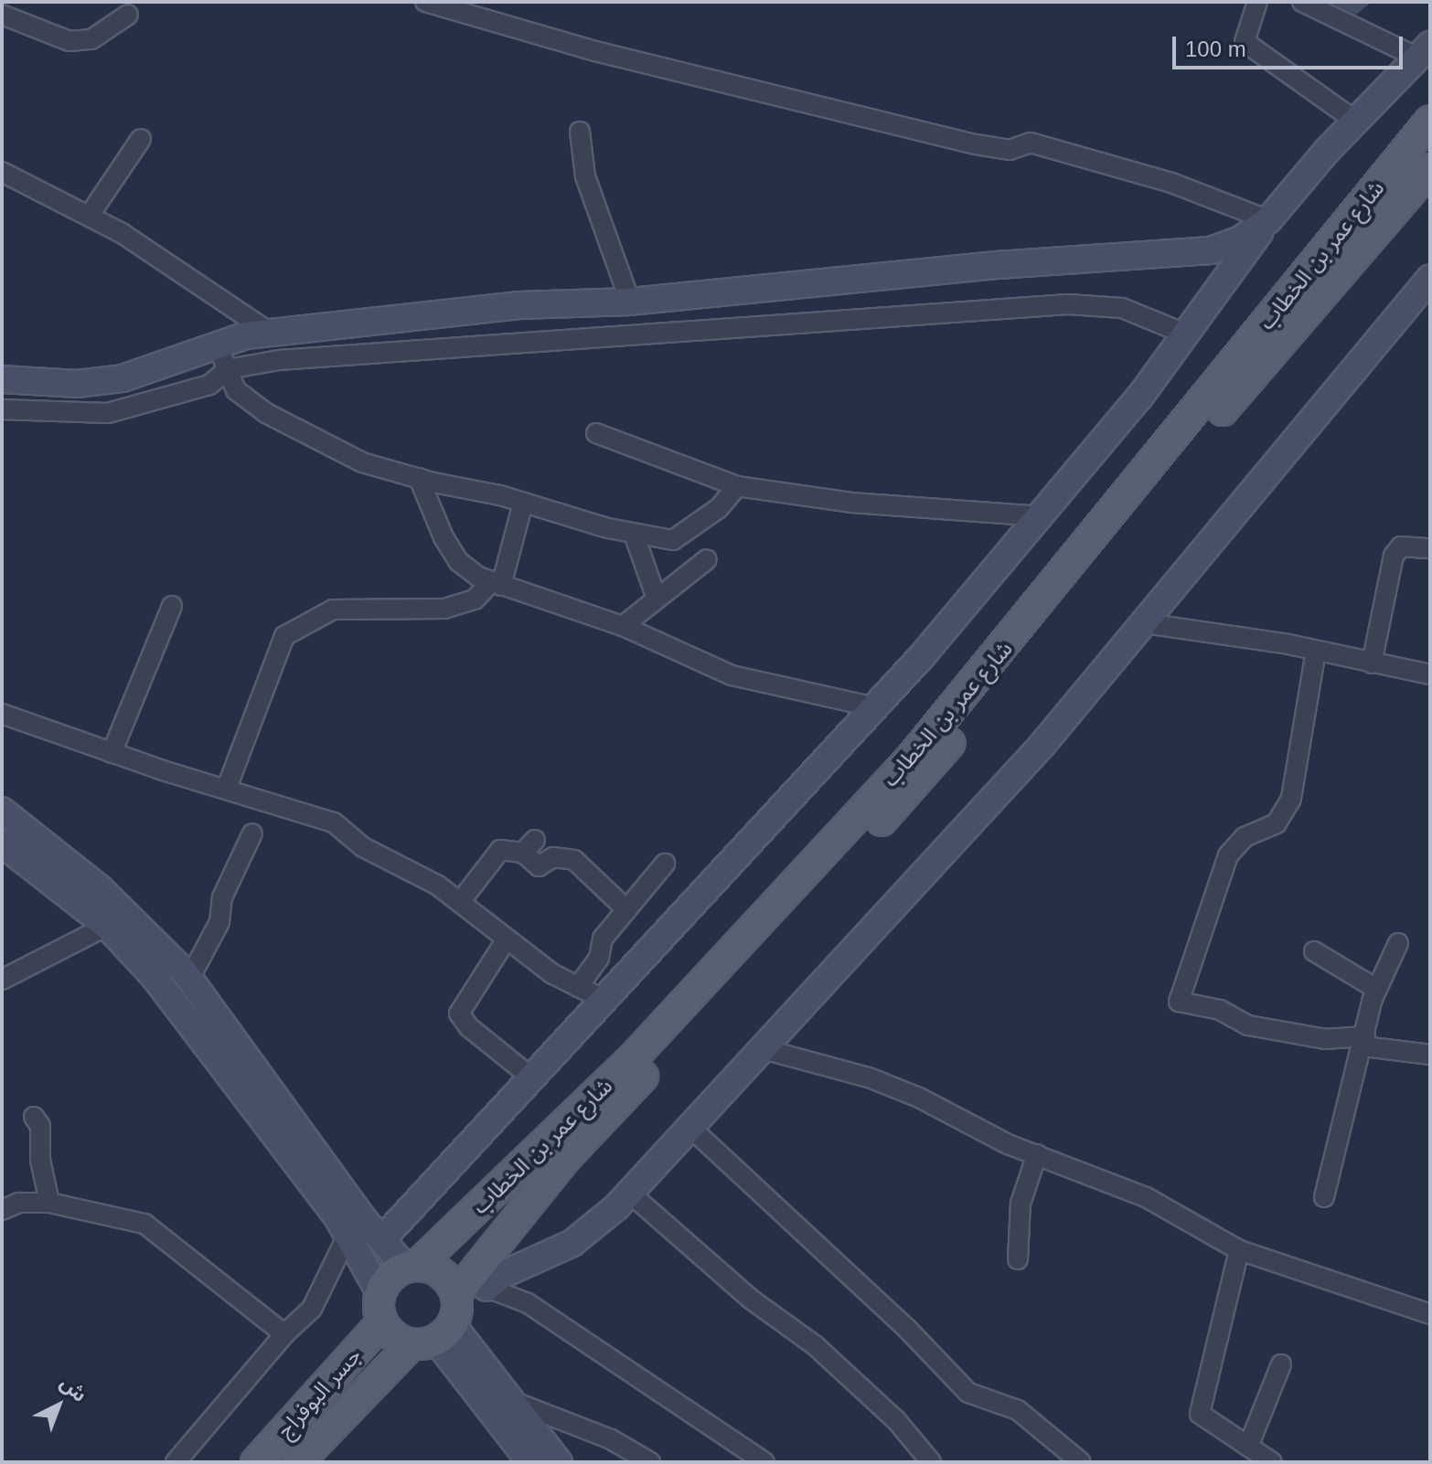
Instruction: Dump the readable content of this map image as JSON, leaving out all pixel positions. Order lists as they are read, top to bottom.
{
  "streets": {
    "main road": ["شارع عمر بن الخطاب", "جسر البوفراج"]
  },
  "crossings": [
    ["شارع عمر بن الخطاب", "جسر البوفراج"]
  ],
  "scale_bar": "100 m",
  "north": "top right"
}
